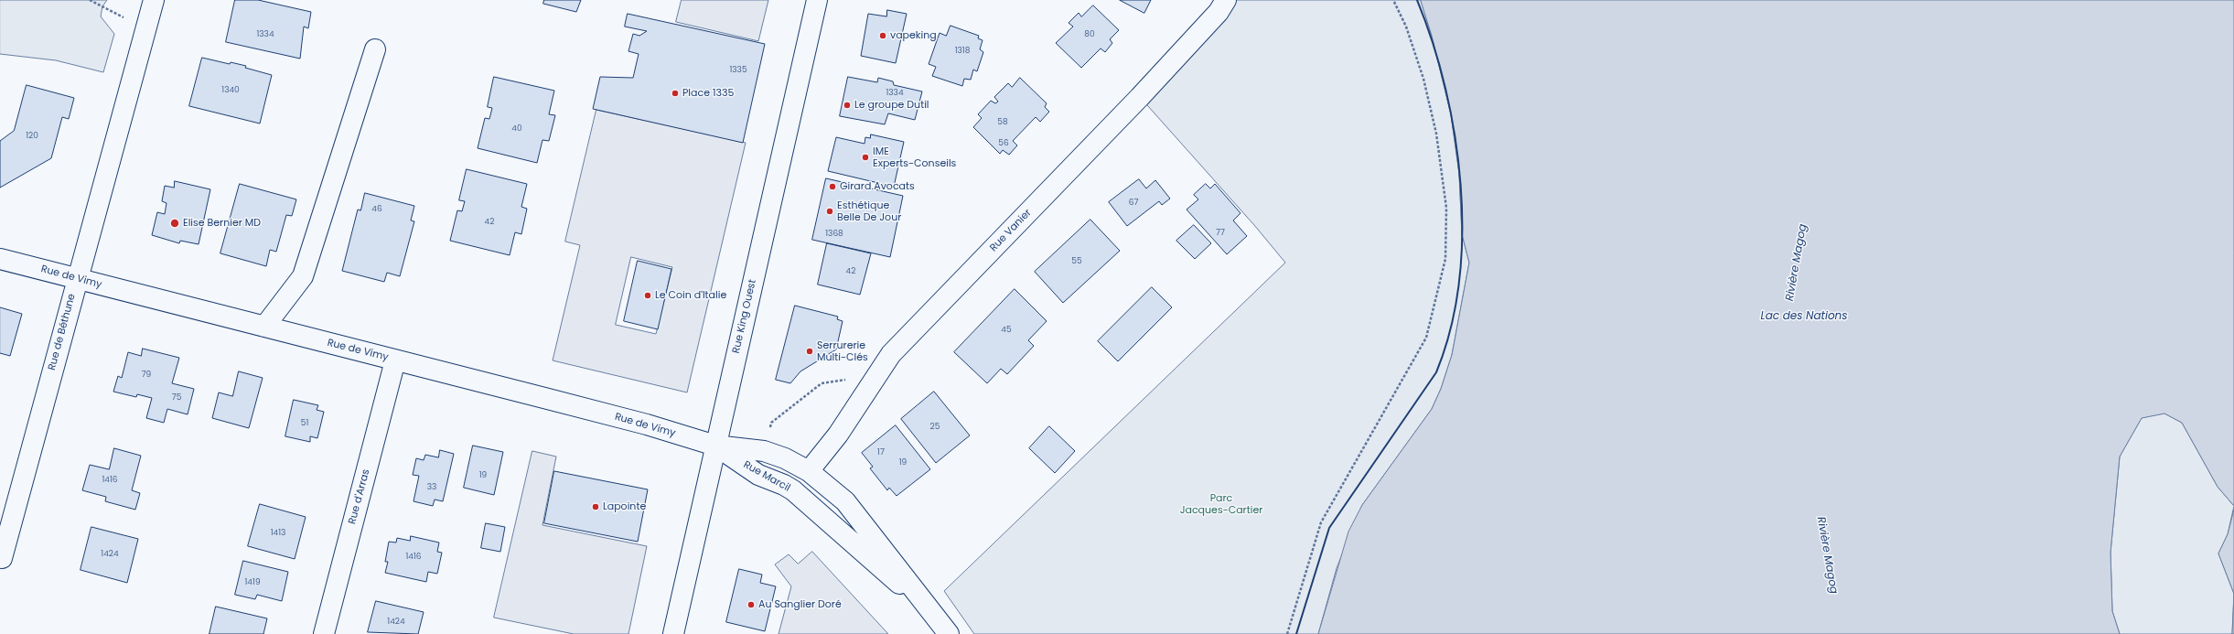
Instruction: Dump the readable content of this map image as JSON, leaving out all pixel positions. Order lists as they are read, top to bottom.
{
  "streets": {
    "street": [
      "Rue Vanier",
      "Rue de Vimy",
      "Rue King Ouest",
      "Rue de Béthune",
      "Rue Marcil",
      "Rue d'Arras"
    ]
  },
  "crossings": [
    ["Rue Vanier", "Rue Marcil"],
    ["Rue de Vimy", "Rue King Ouest"],
    ["Rue de Vimy", "Rue de Béthune"],
    ["Rue de Vimy", "Rue Marcil"],
    ["Rue de Vimy", "Rue d'Arras"],
    ["Rue King Ouest", "Rue Marcil"]
  ],
  "water": ["Rivière Magog", "Lac des Nations"],
  "parks": ["Parc Jacques-Cartier"],
  "places": [
    "vapeking",
    "Place 1335",
    "Le groupe Dutil",
    "IME Experts-Conseils",
    "Girard Avocats",
    "Esthétique Belle De Jour",
    "Elise Bernier MD",
    "Le Coin d'Italie",
    "Serrurerie Multi-Clés",
    "Lapointe",
    "Au Sanglier Doré"
  ],
  "house_numbers": [
    "1334",
    "80",
    "1318",
    "1335",
    "1340",
    "1334",
    "58",
    "40",
    "120",
    "56",
    "67",
    "46",
    "42",
    "77",
    "1368",
    "55",
    "42",
    "45",
    "79",
    "75",
    "51",
    "25",
    "17",
    "19",
    "19",
    "1416",
    "33",
    "1413",
    "1424",
    "1416",
    "1419",
    "1424"
  ]
}
